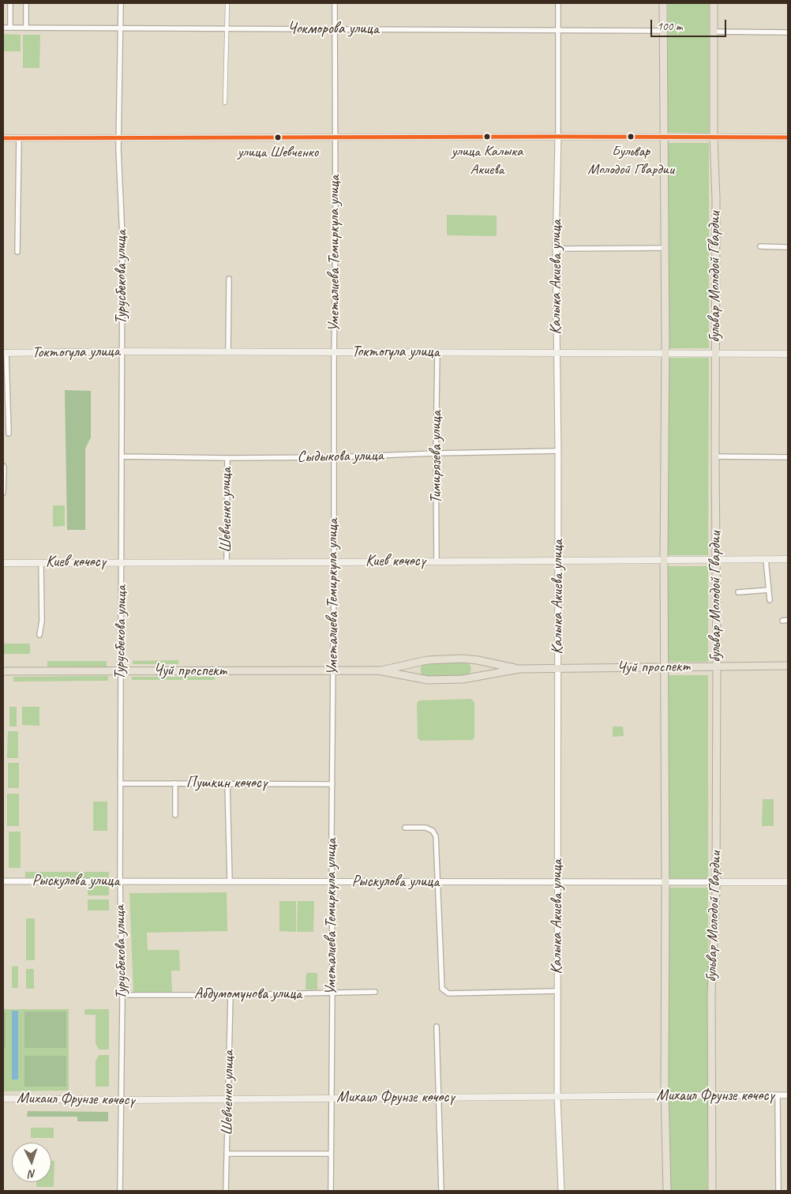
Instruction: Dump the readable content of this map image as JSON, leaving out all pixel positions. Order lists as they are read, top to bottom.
{
  "streets": {
    "main road": [
      "бульвар Молодой Гвардии",
      "Токтогула улица",
      "Киев көчөсү",
      "Чуй проспект",
      "Рыскулова улица",
      "Михаил Фрунзе көчөсү"
    ],
    "street": [
      "Чокморова улица",
      "Уметалиева Темиркула улица",
      "Турусбекова улица",
      "Калыка Акиева улица",
      "Сыдыкова улица",
      "Тимирязева улица",
      "Шевченко улица",
      "Пушкин көчөсү",
      "Абдумомунова улица"
    ]
  },
  "crossings": [
    ["Чокморова улица", "Уметалиева Темиркула улица"],
    ["Чокморова улица", "Турусбекова улица"],
    ["Чокморова улица", "Калыка Акиева улица"],
    ["Уметалиева Темиркула улица", "Токтогула улица"],
    ["Уметалиева Темиркула улица", "Сыдыкова улица"],
    ["Уметалиева Темиркула улица", "Киев көчөсү"],
    ["Уметалиева Темиркула улица", "Чуй проспект"],
    ["Уметалиева Темиркула улица", "Пушкин көчөсү"],
    ["Уметалиева Темиркула улица", "Рыскулова улица"],
    ["Уметалиева Темиркула улица", "Абдумомунова улица"],
    ["Уметалиева Темиркула улица", "Михаил Фрунзе көчөсү"],
    ["Турусбекова улица", "Токтогула улица"],
    ["Турусбекова улица", "Сыдыкова улица"],
    ["Турусбекова улица", "Киев көчөсү"],
    ["Турусбекова улица", "Чуй проспект"],
    ["Турусбекова улица", "Пушкин көчөсү"],
    ["Турусбекова улица", "Рыскулова улица"],
    ["Турусбекова улица", "Абдумомунова улица"],
    ["Турусбекова улица", "Михаил Фрунзе көчөсү"],
    ["Калыка Акиева улица", "Токтогула улица"],
    ["Калыка Акиева улица", "Сыдыкова улица"],
    ["Калыка Акиева улица", "Киев көчөсү"],
    ["Калыка Акиева улица", "Чуй проспект"],
    ["Калыка Акиева улица", "Рыскулова улица"],
    ["Калыка Акиева улица", "Михаил Фрунзе көчөсү"],
    ["бульвар Молодой Гвардии", "Токтогула улица"],
    ["бульвар Молодой Гвардии", "Киев көчөсү"],
    ["бульвар Молодой Гвардии", "Чуй проспект"],
    ["бульвар Молодой Гвардии", "Рыскулова улица"],
    ["бульвар Молодой Гвардии", "Михаил Фрунзе көчөсү"],
    ["Токтогула улица", "Тимирязева улица"],
    ["Сыдыкова улица", "Тимирязева улица"],
    ["Сыдыкова улица", "Шевченко улица"],
    ["Тимирязева улица", "Киев көчөсү"],
    ["Шевченко улица", "Киев көчөсү"],
    ["Шевченко улица", "Абдумомунова улица"],
    ["Шевченко улица", "Михаил Фрунзе көчөсү"]
  ],
  "places": ["улица Калыка Акиева", "Бульвар Молодой Гвардии", "улица Шевченко"],
  "scale_bar": "100 m",
  "north": "bottom"
}
